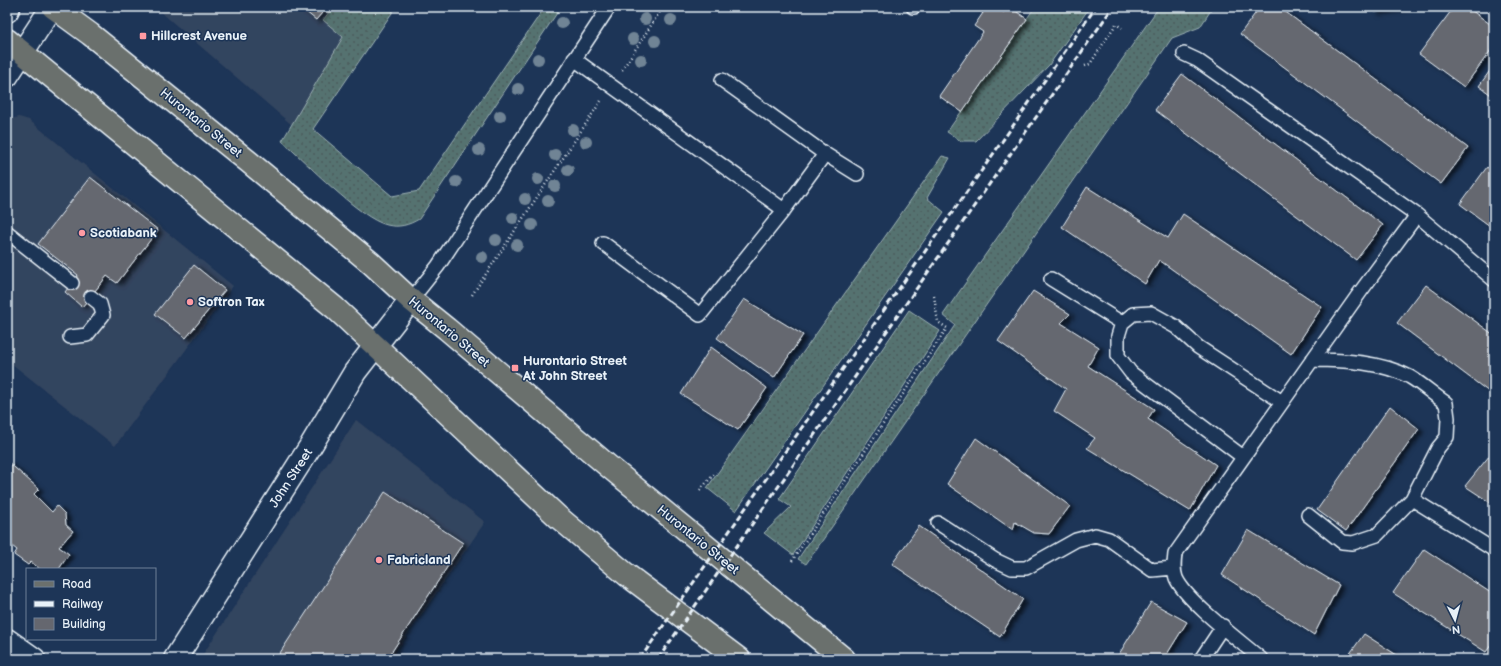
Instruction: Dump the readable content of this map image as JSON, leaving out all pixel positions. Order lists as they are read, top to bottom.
{
  "streets": {
    "main road": ["Hurontario Street"],
    "street": ["John Street"]
  },
  "crossings": [
    ["Hurontario Street", "John Street"]
  ],
  "places": {
    "transit": ["Hillcrest Avenue", "Hurontario Street At John Street"],
    "other": ["Scotiabank", "Softron Tax", "Fabricland"]
  },
  "legend": ["Road", "Railway", "Building"],
  "north": "bottom"
}
